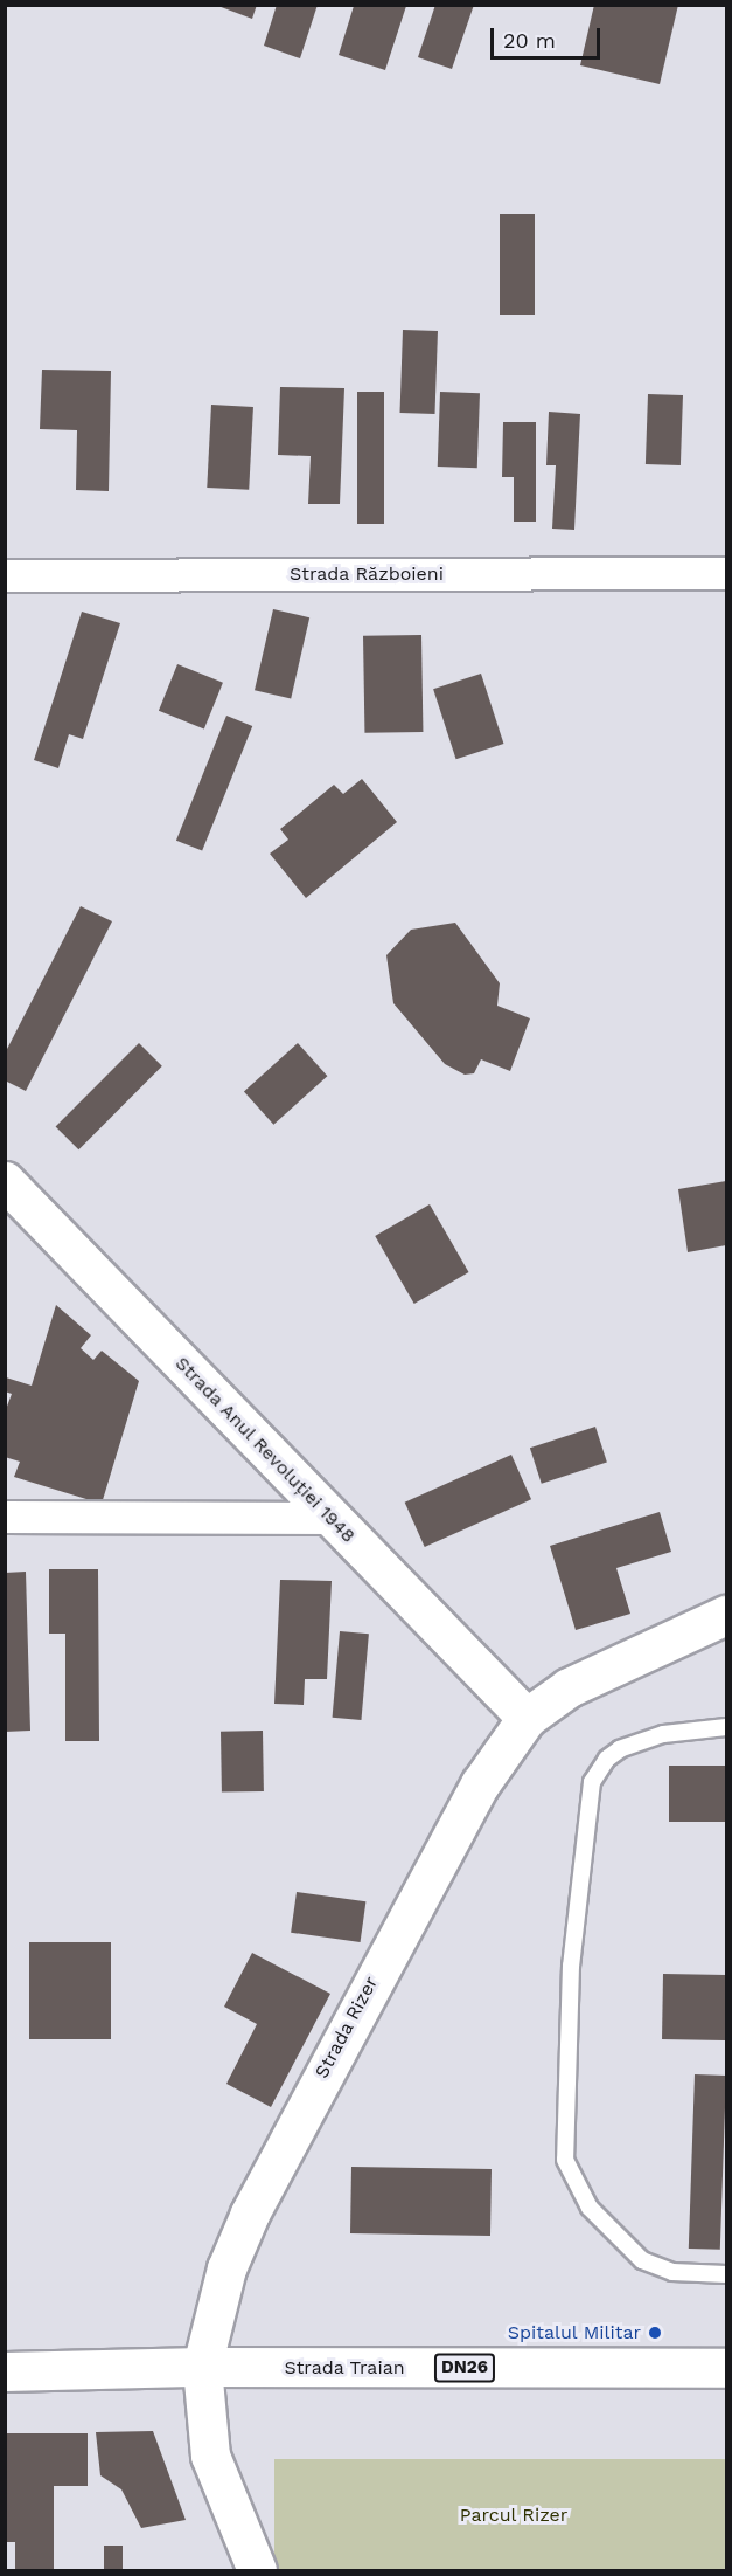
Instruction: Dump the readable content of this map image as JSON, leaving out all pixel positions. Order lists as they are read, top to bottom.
{
  "streets": {
    "street": [
      "Strada Războieni",
      "Strada Anul Revoluției 1948",
      "Strada Rizer",
      "Strada Traian",
      "DN26"
    ]
  },
  "crossings": [
    ["Strada Anul Revoluției 1948", "Strada Rizer"],
    ["Strada Rizer", "Strada Traian"]
  ],
  "parks": ["Parcul Rizer"],
  "places": ["Spitalul Militar"],
  "scale_bar": "20 m"
}
